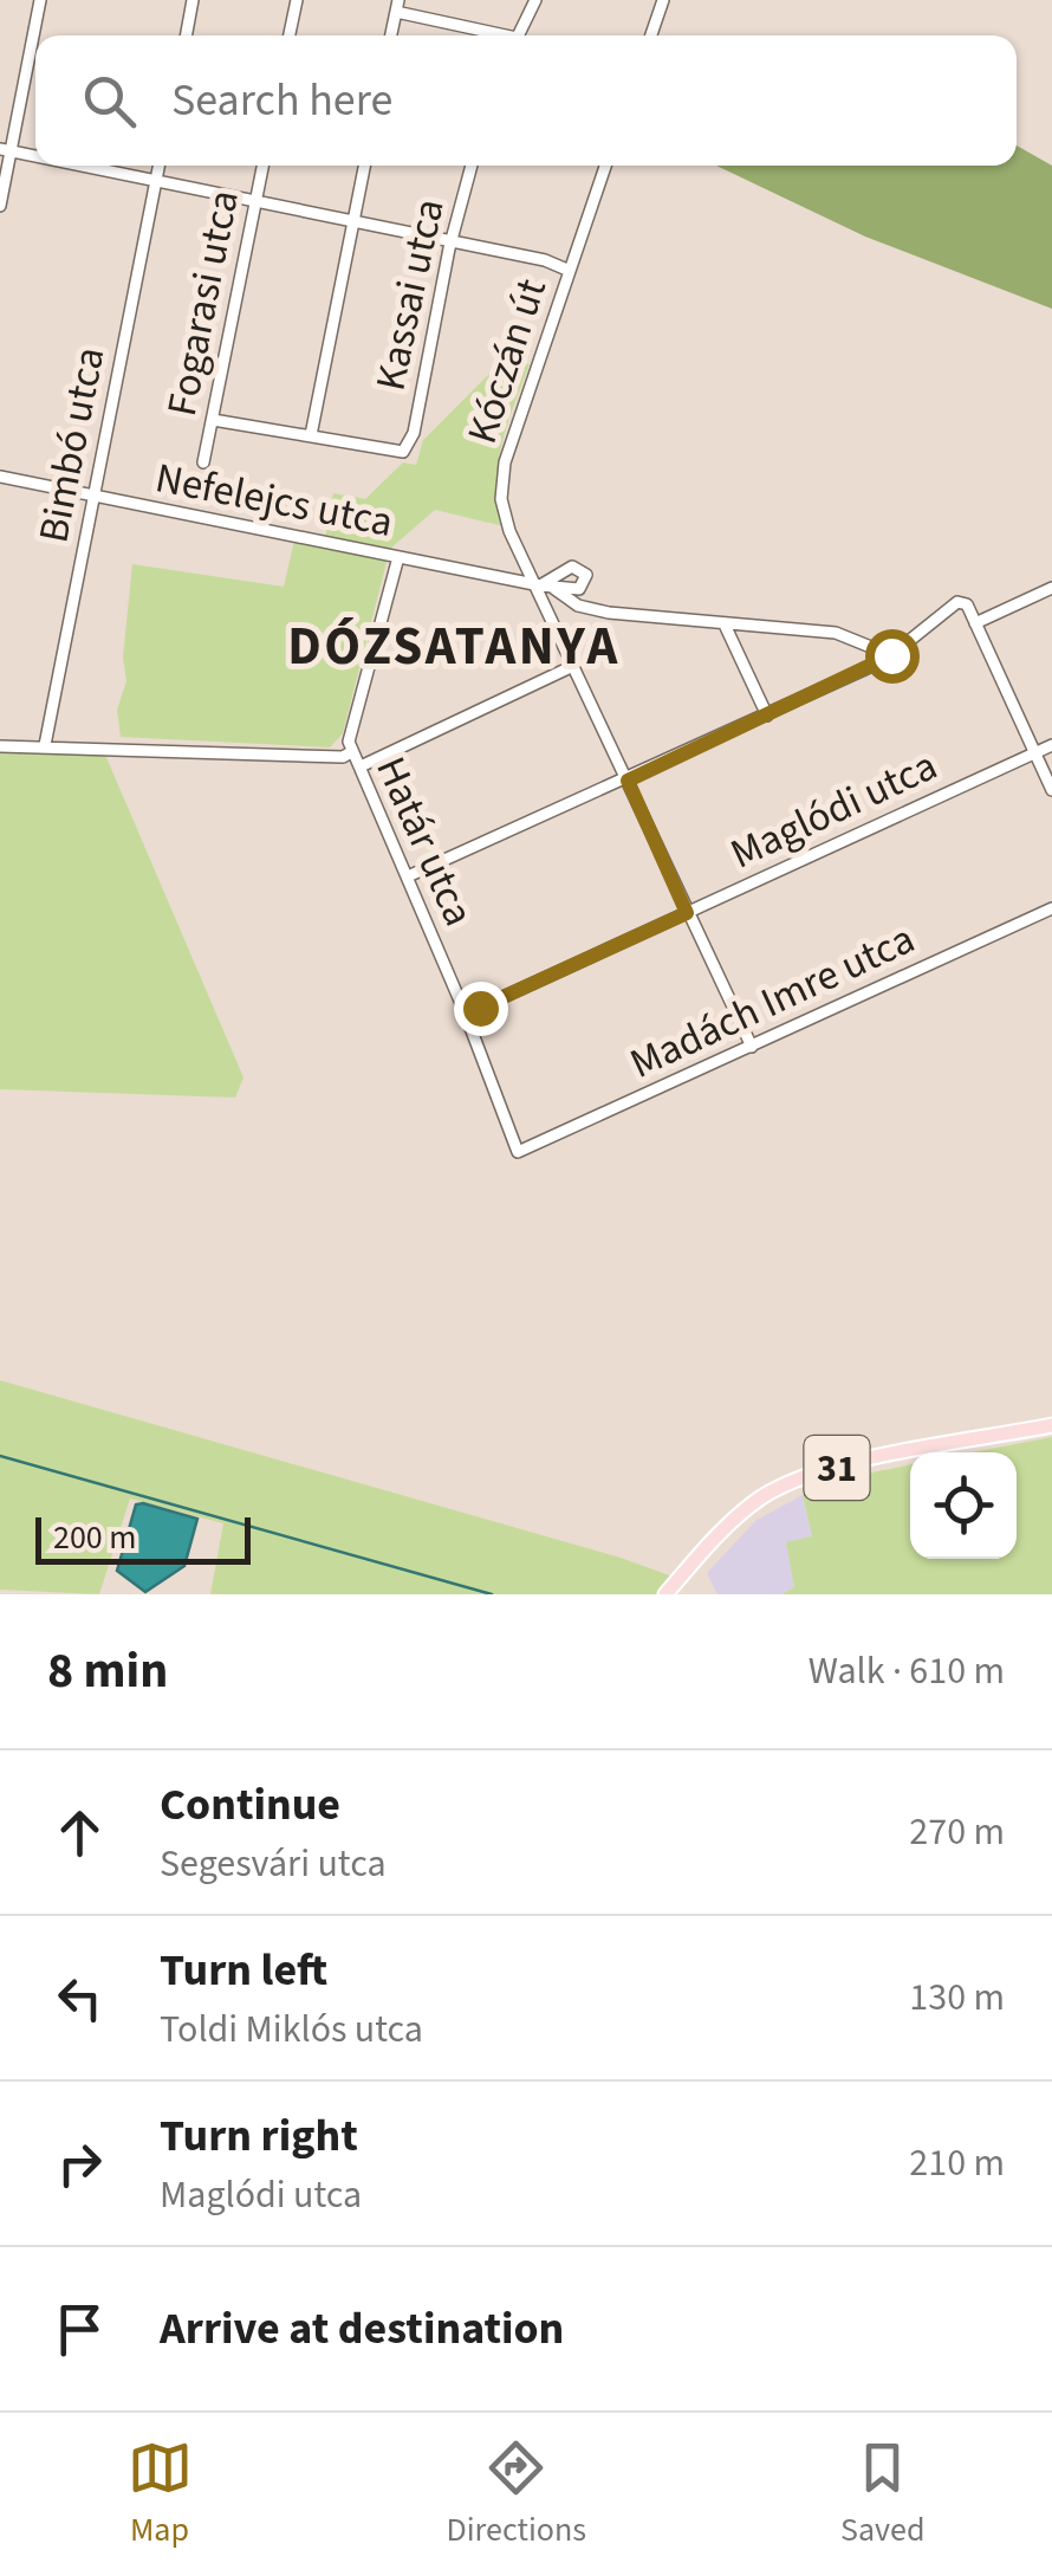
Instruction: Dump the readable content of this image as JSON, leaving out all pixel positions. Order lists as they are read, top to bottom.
{
  "streets": {
    "main road": ["31"],
    "street": [
      "Kassai utca",
      "Fogarasi utca",
      "Kóczán út",
      "Bimbó utca",
      "Nefelejcs utca",
      "Maglódi utca",
      "Határ utca",
      "Madách Imre utca"
    ]
  },
  "crossings": [
    ["Kóczán út", "Nefelejcs utca"],
    ["Kóczán út", "Maglódi utca"],
    ["Kóczán út", "Madách Imre utca"],
    ["Bimbó utca", "Nefelejcs utca"],
    ["Bimbó utca", "Határ utca"],
    ["Maglódi utca", "Határ utca"],
    ["Határ utca", "Madách Imre utca"]
  ],
  "districts": ["DÓZSATANYA"],
  "scale_bar": "200 m",
  "page": {
    "search": "Search here",
    "scale": "200 m",
    "heading": ["8 min", "Walk · 610 m"],
    "list": [
      ["Continue", "Segesvári utca", "270 m"],
      ["Turn left", "Toldi Miklós utca", "130 m"],
      ["Turn right", "Maglódi utca", "210 m"],
      "Arrive at destination"
    ],
    "nav": ["Map", "Directions", "Saved"]
  }
}
